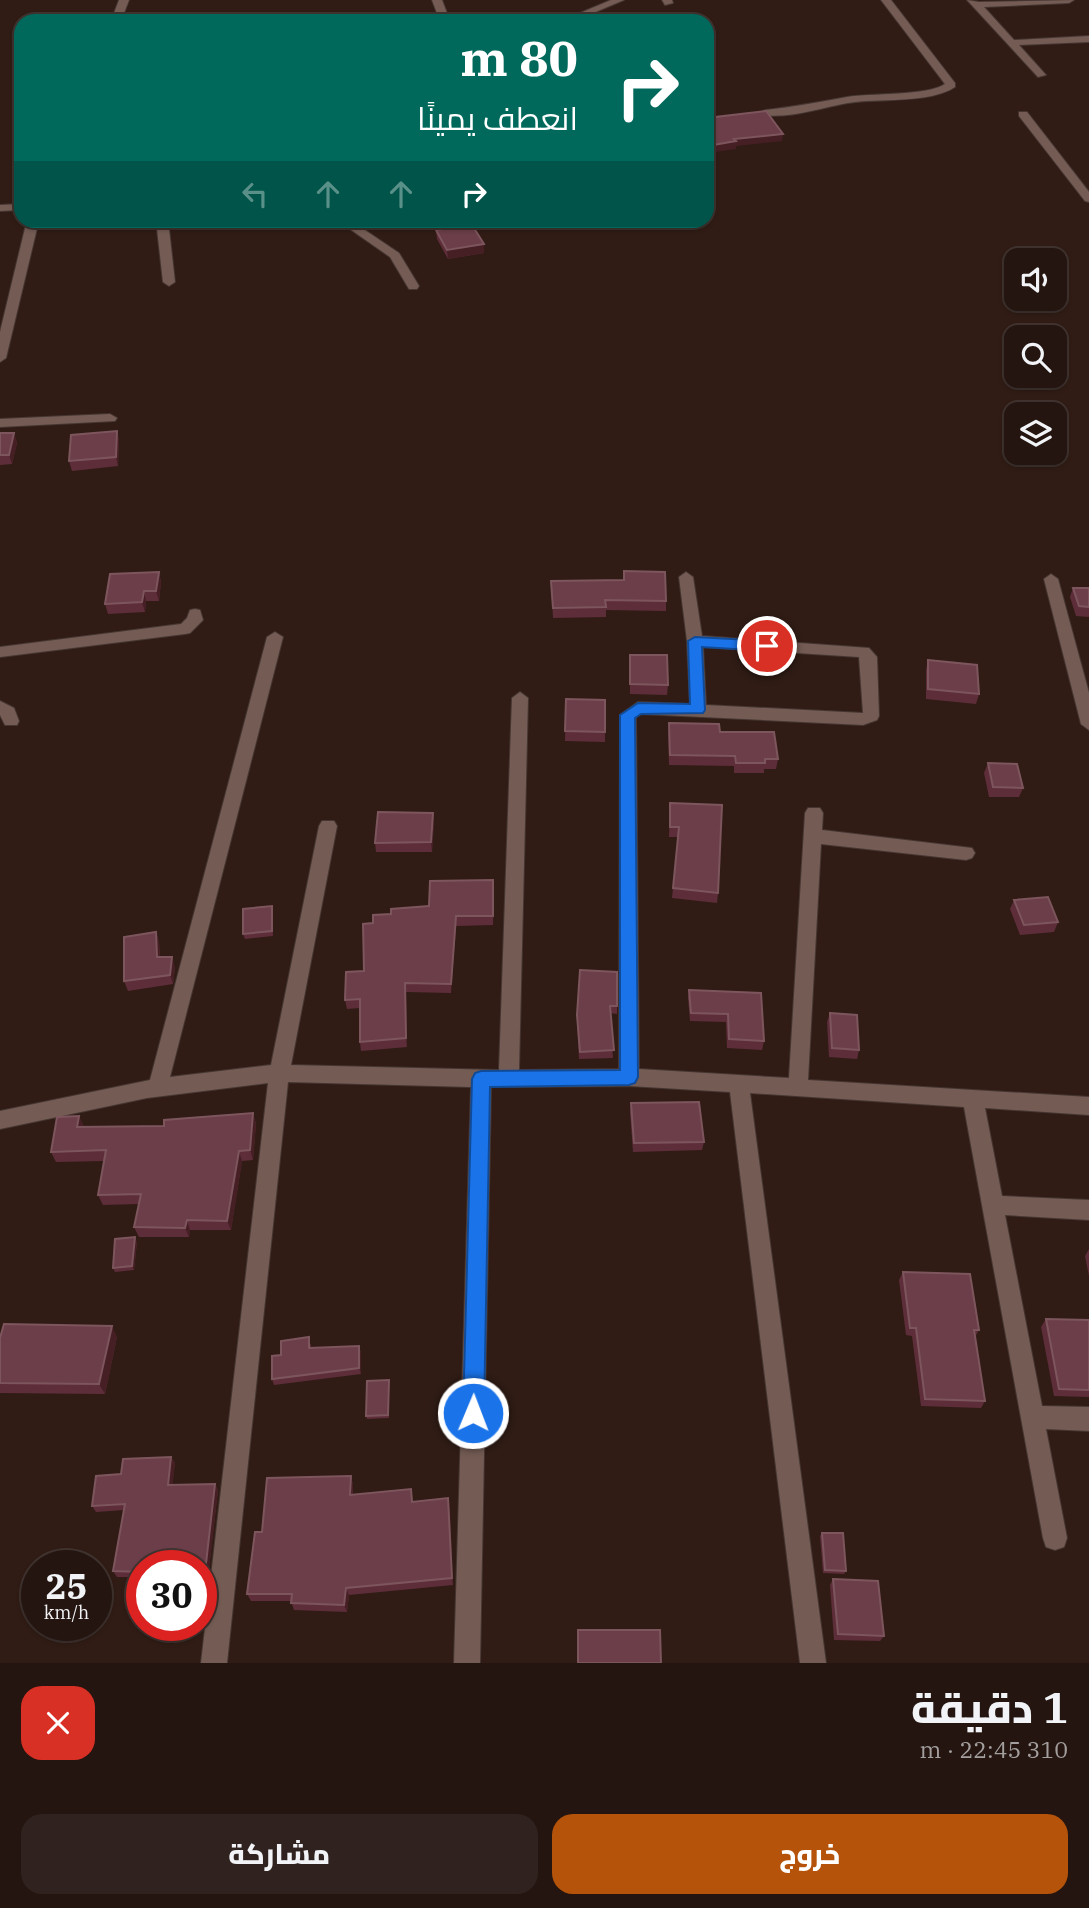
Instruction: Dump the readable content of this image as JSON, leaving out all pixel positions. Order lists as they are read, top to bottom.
{
  "page": {
    "turn": ["80 m", "انعطف يمينًا"],
    "speed": "25 km/h",
    "limit": "30",
    "heading": ["1 دقيقة", "310 m · 22:45"],
    "buttons": ["خروج", "مشاركة"]
  }
}
